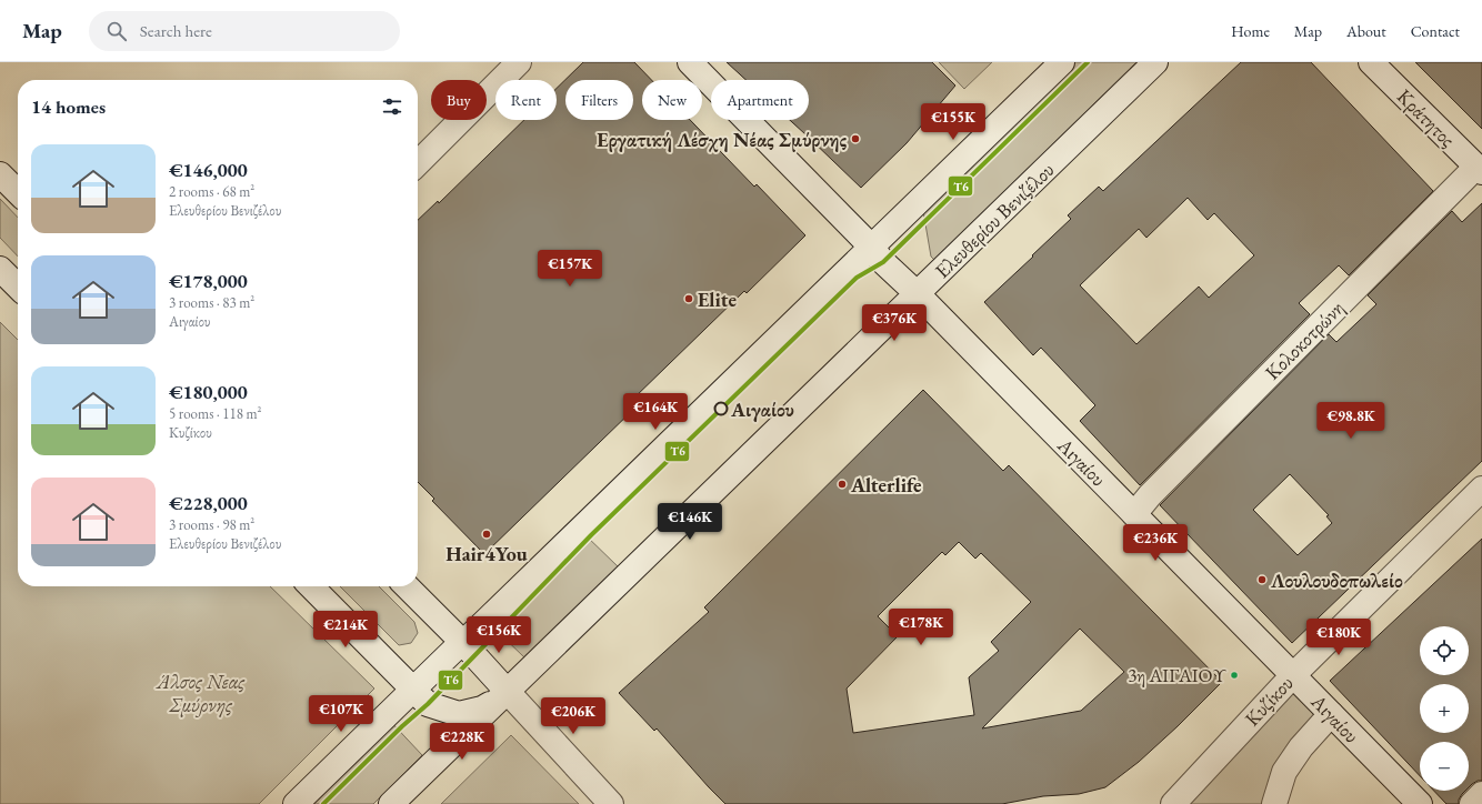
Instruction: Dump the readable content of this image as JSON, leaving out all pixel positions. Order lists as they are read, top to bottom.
{
  "streets": {
    "street": [
      "Κράτητος",
      "Ελευθερίου Βενιζέλου",
      "Κολοκοτρώνη",
      "Αιγαίου",
      "Κυζίκου"
    ]
  },
  "crossings": [
    ["Κράτητος", "Κολοκοτρώνη"],
    ["Ελευθερίου Βενιζέλου", "Αιγαίου"],
    ["Κολοκοτρώνη", "Αιγαίου"],
    ["Αιγαίου", "Κυζίκου"]
  ],
  "parks": ["Άλσος Νεας Σμύρνης"],
  "places": [
    "Εργατική Λέσχη Νέας Σμύρνης",
    "Elite",
    "Αιγαίου",
    "Alterlife",
    "Hair4You",
    "Λουλουδοπωλείο",
    "3η ΑΙΓΑΙΟΥ"
  ],
  "lines": ["transit line Τ6"],
  "page": {
    "header": "Map",
    "search": "Search here",
    "nav": [
      "Home",
      "Map",
      "About",
      "Contact"
    ],
    "chip": [
      "Buy",
      "Rent",
      "Filters",
      "New",
      "Apartment"
    ],
    "heading": "14 homes",
    "price": [
      "€155K",
      "€157K",
      "€376K",
      "€164K",
      "€98.8K",
      "€146K",
      "€236K",
      "€178K",
      "€214K",
      "€156K",
      "€180K",
      "€107K",
      "€206K",
      "€228K"
    ],
    "list": [
      {
        "name": "€146,000",
        "note": "2 rooms · 68 m² · Ελευθερίου Βενιζέλου"
      },
      {
        "name": "€178,000",
        "note": "3 rooms · 83 m² · Αιγαίου"
      },
      {
        "name": "€180,000",
        "note": "5 rooms · 118 m² · Κυζίκου"
      },
      {
        "name": "€228,000",
        "note": "3 rooms · 98 m² · Ελευθερίου Βενιζέλου"
      }
    ],
    "map_buttons": ["+", "−"]
  }
}
